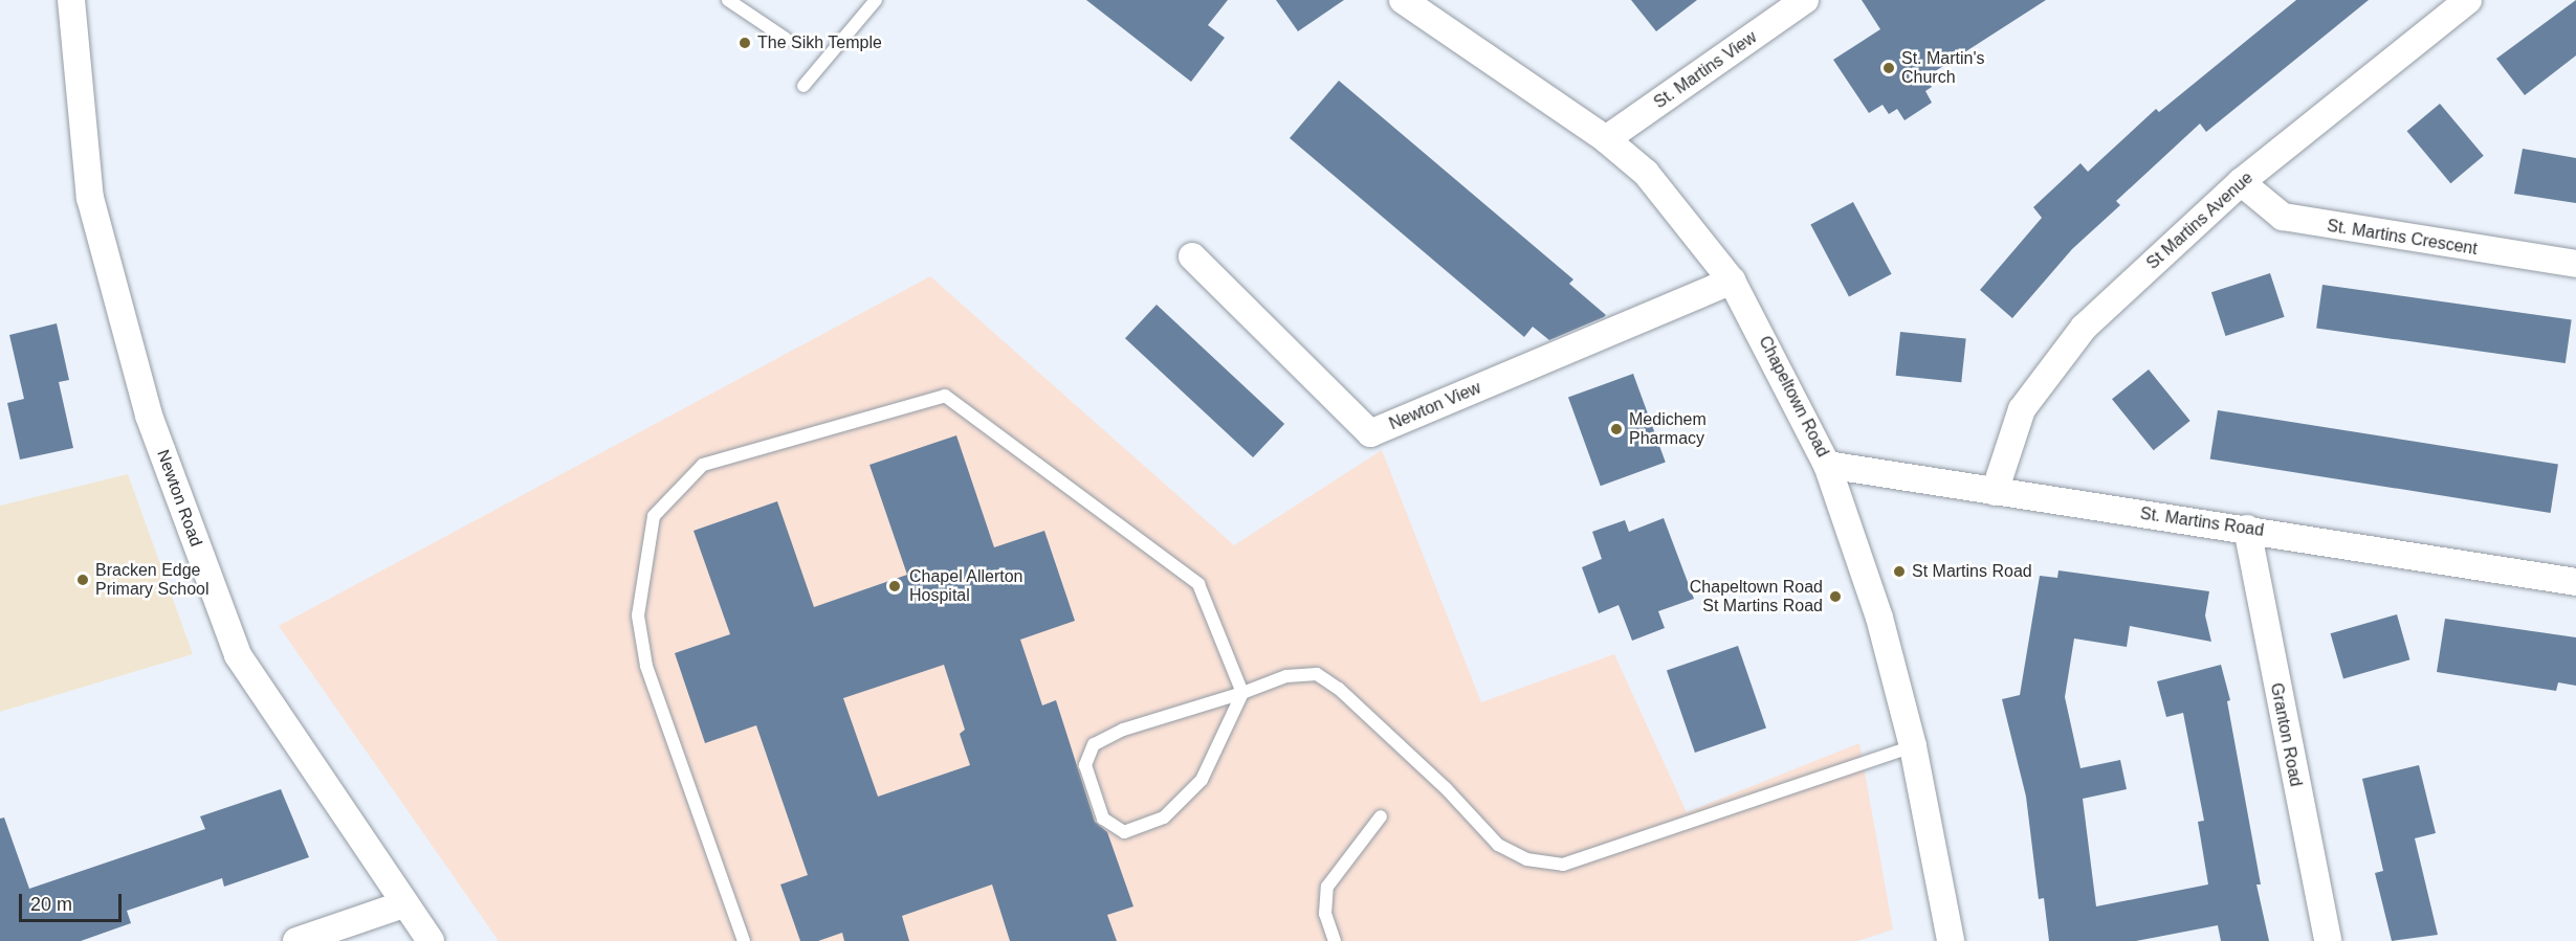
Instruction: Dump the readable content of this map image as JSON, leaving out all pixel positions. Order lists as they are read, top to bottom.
{
  "streets": {
    "street": [
      "St. Martins View",
      "St Martins Avenue",
      "St. Martins Crescent",
      "Chapeltown Road",
      "Newton View",
      "Newton Road",
      "St. Martins Road",
      "Granton Road"
    ]
  },
  "crossings": [
    ["St. Martins View", "Chapeltown Road"],
    ["St Martins Avenue", "St. Martins Crescent"],
    ["St Martins Avenue", "St. Martins Road"],
    ["Chapeltown Road", "Newton View"],
    ["Chapeltown Road", "St. Martins Road"],
    ["St. Martins Road", "Granton Road"]
  ],
  "places": [
    "The Sikh Temple",
    "St. Martin's Church",
    "Medichem Pharmacy",
    "St Martins Road",
    "Bracken Edge Primary School",
    "Chapel Allerton Hospital",
    "Chapeltown Road St Martins Road"
  ],
  "scale_bar": "20 m"
}
